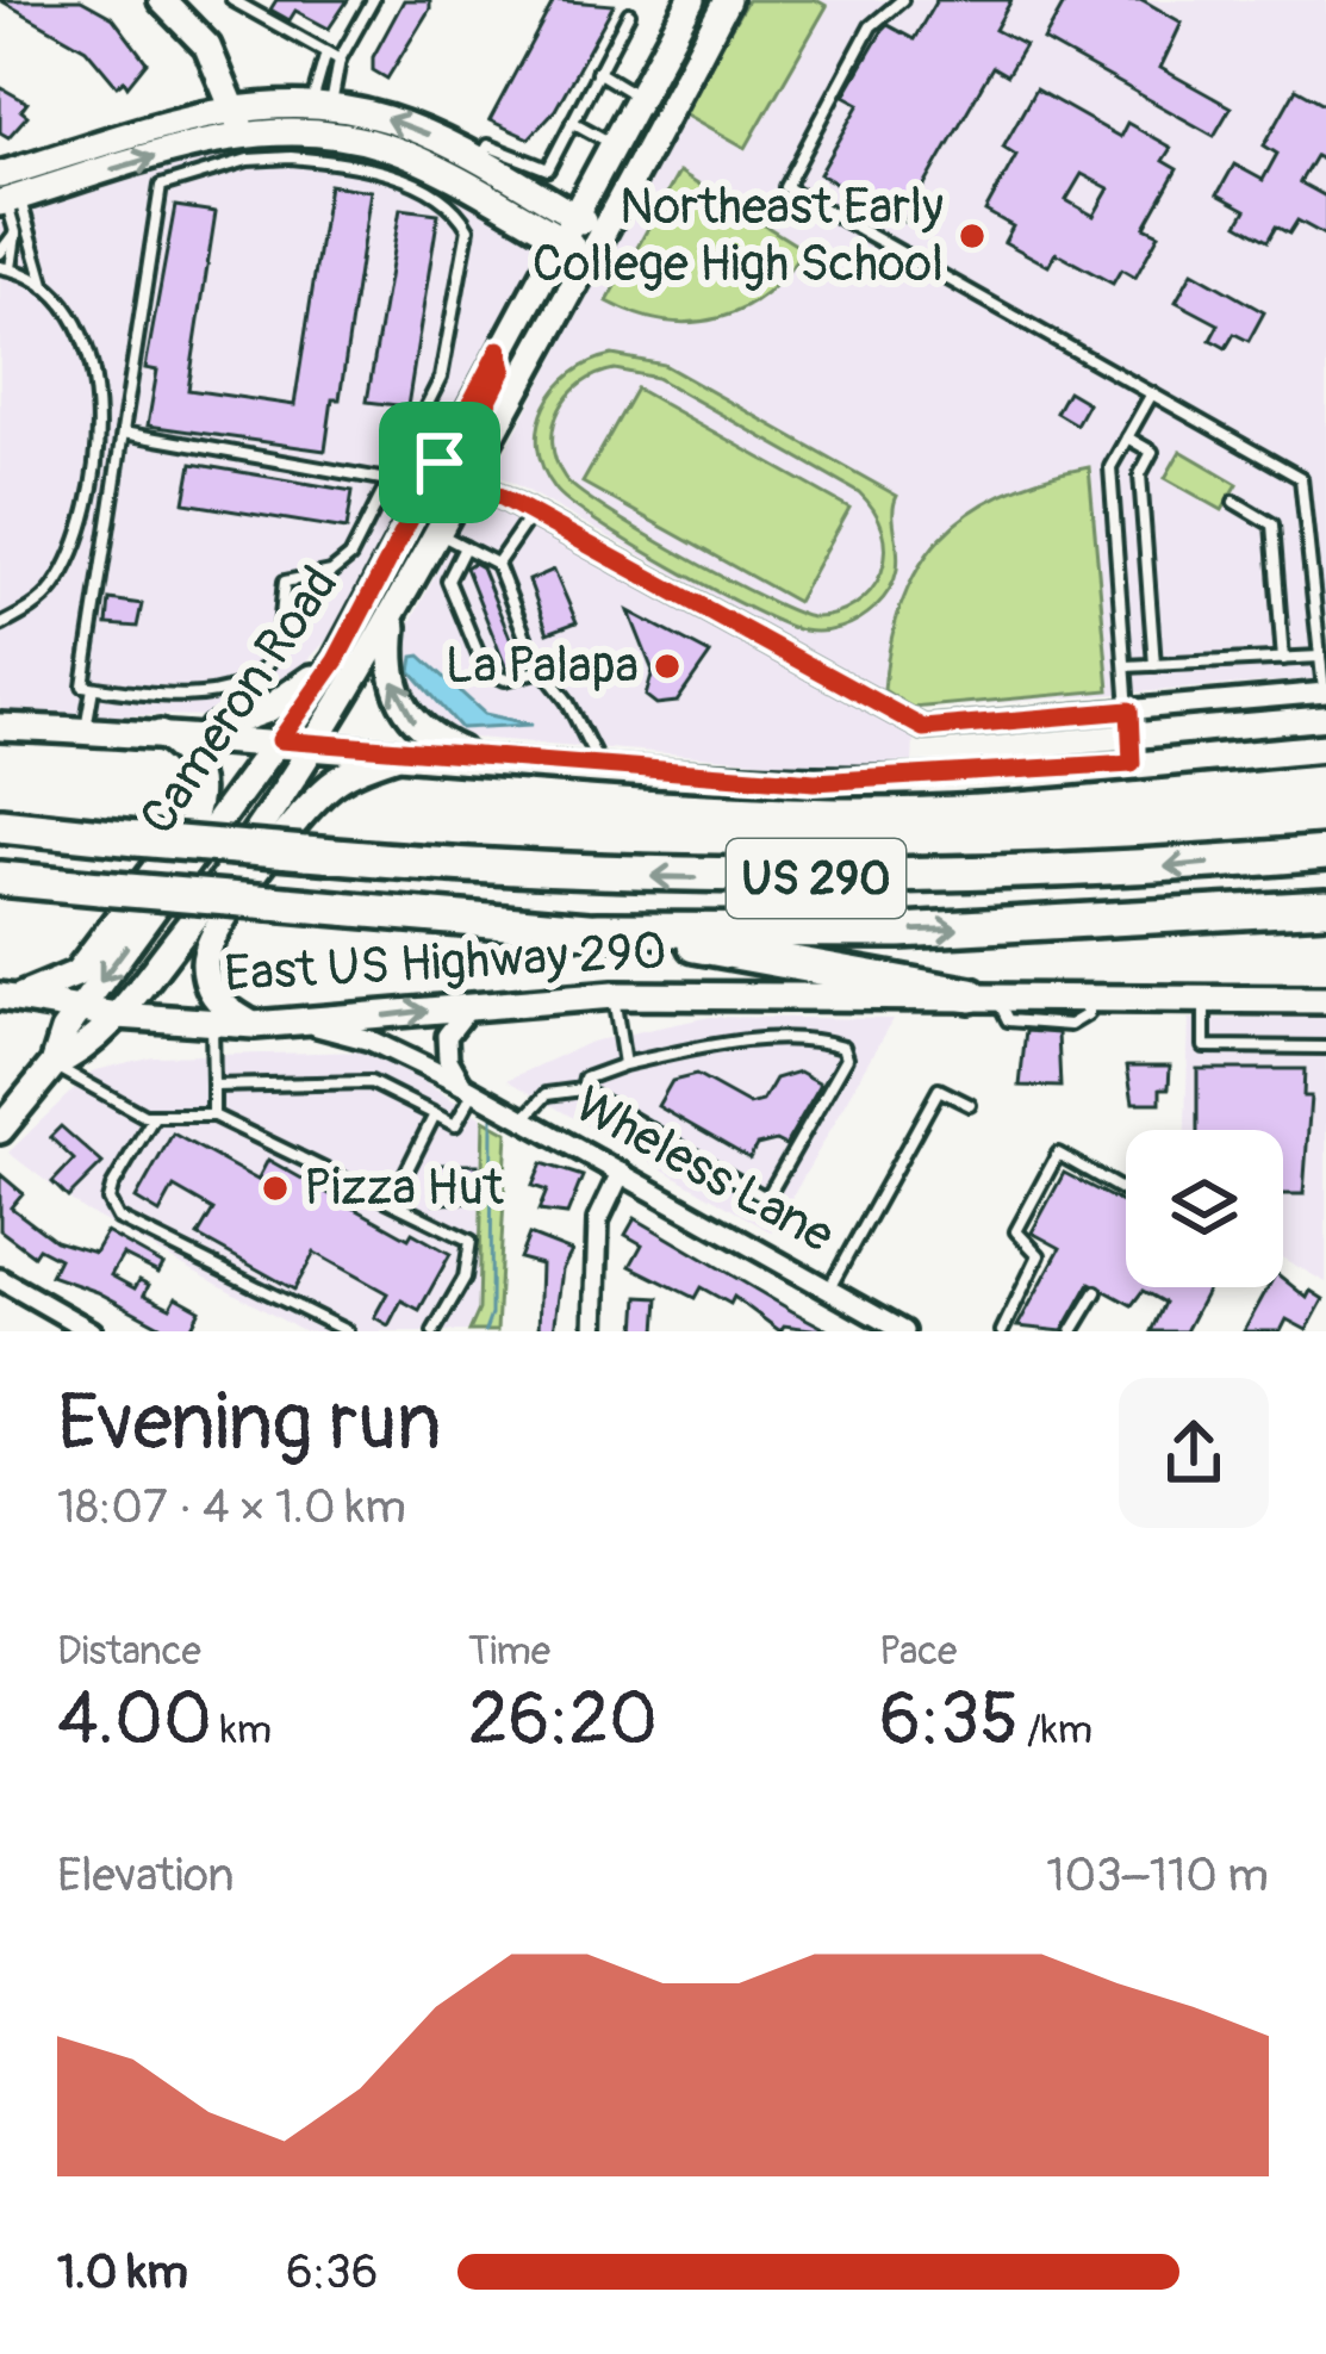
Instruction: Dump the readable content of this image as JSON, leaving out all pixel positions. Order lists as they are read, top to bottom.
{
  "streets": {
    "highway": ["US 290"],
    "main road": ["Cameron Road", "East US Highway 290"],
    "street": ["Wheless Lane"]
  },
  "crossings": [
    ["Cameron Road", "East US Highway 290"],
    ["East US Highway 290", "Wheless Lane"]
  ],
  "places": ["Northeast Early College High School", "La Palapa", "Pizza Hut"],
  "page": {
    "heading": ["Evening run", "18:07 · 4 × 1.0 km"],
    "stats": [
      ["Distance", "4.00 km"],
      ["Time", "26:20"],
      ["Pace", "6:35 /km"]
    ],
    "chart": ["Elevation", "103–110 m"],
    "list": [
      {
        "name": "1.0 km",
        "note": "6:36"
      }
    ]
  }
}
